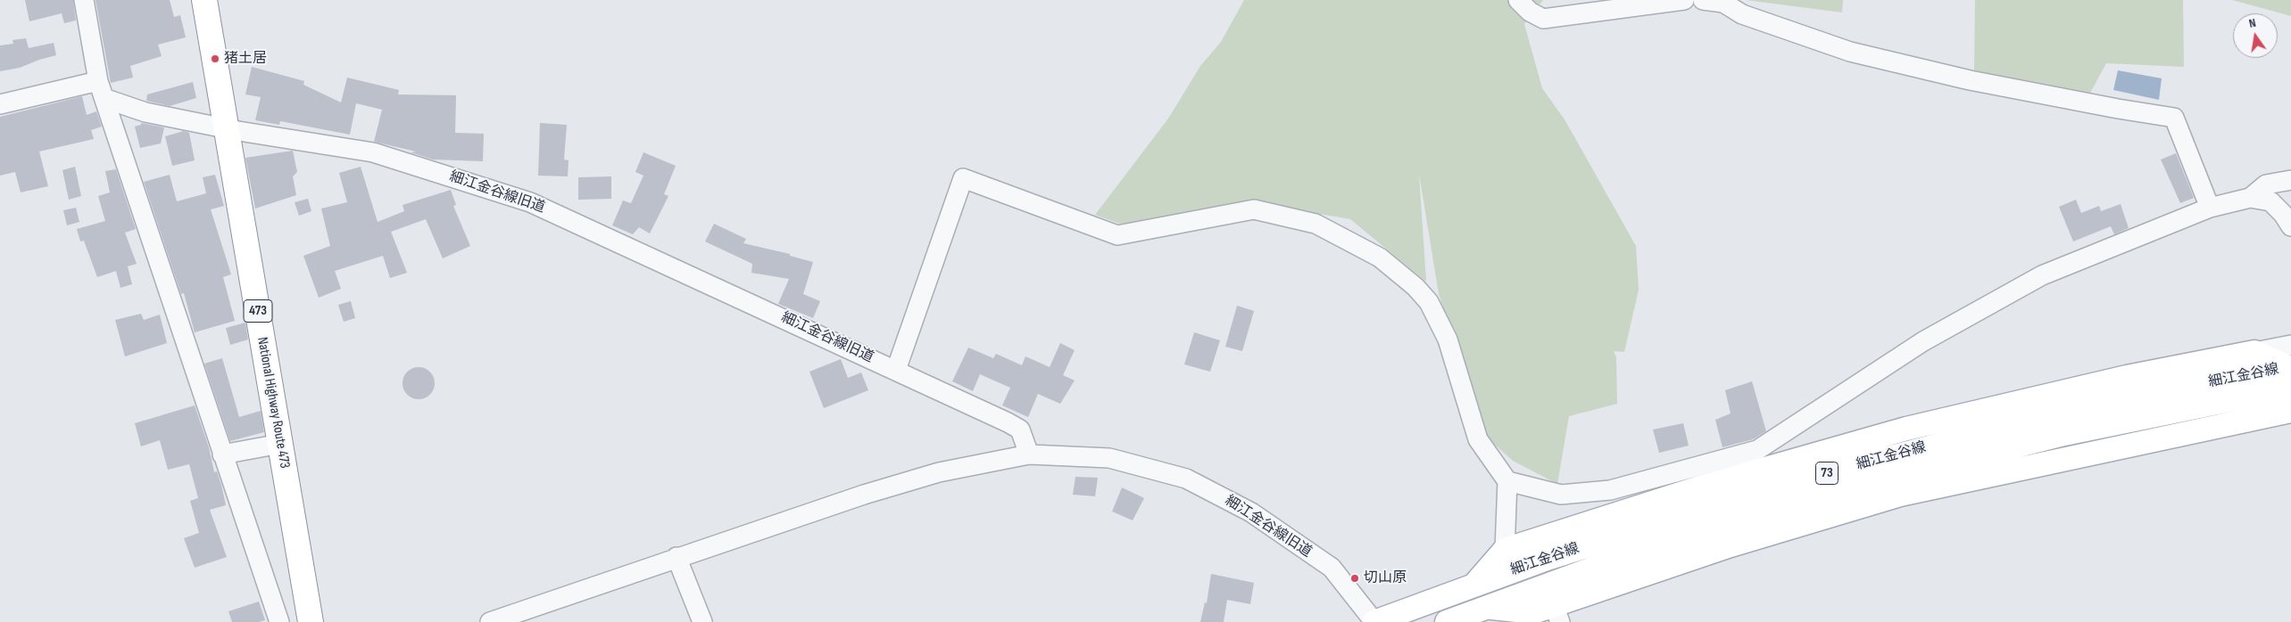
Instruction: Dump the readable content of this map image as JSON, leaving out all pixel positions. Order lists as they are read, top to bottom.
{
  "streets": {
    "highway": ["473", "National Highway Route 473"],
    "main road": ["細江金谷線", "73"],
    "street": ["細江金谷線旧道"]
  },
  "crossings": [
    ["細江金谷線旧道", "細江金谷線"],
    ["細江金谷線旧道", "National Highway Route 473"],
    ["細江金谷線", "73"]
  ],
  "places": ["猪土居", "切山原"],
  "north": "top"
}
